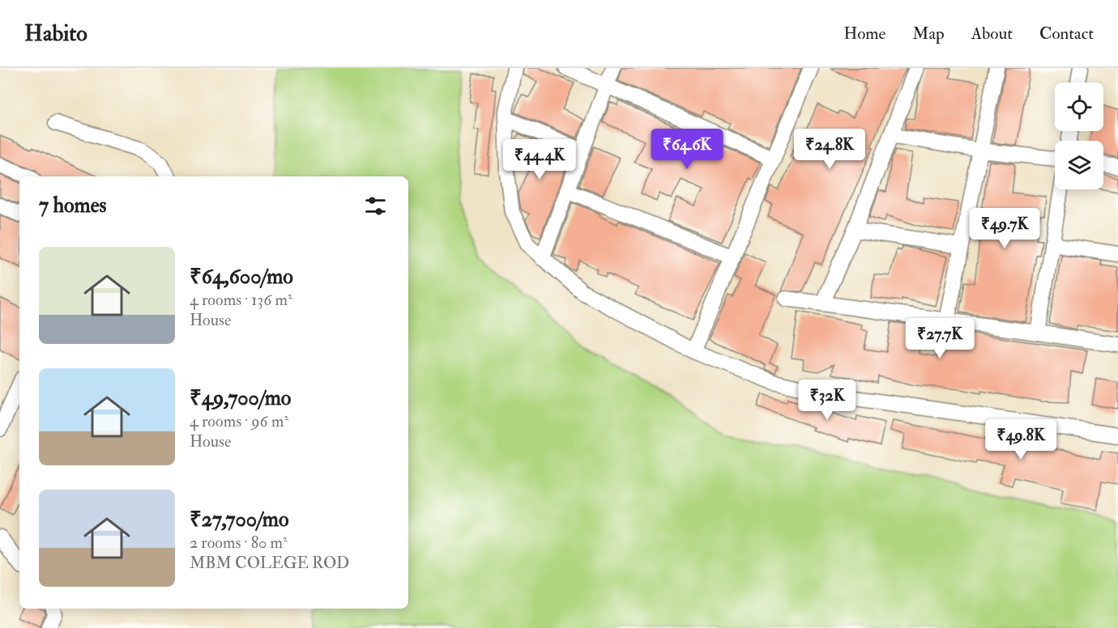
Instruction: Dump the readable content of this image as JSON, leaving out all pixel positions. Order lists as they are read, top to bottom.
{
  "page": {
    "header": "Habito",
    "nav": [
      "Home",
      "Map",
      "About",
      "Contact"
    ],
    "price": [
      "₹64.6K",
      "₹24.8K",
      "₹44.4K",
      "₹49.7K",
      "₹27.7K",
      "₹32K",
      "₹49.8K"
    ],
    "heading": "7 homes",
    "list": [
      {
        "name": "₹64,600/mo",
        "note": "4 rooms · 136 m² · House"
      },
      {
        "name": "₹49,700/mo",
        "note": "4 rooms · 96 m² · House"
      },
      {
        "name": "₹27,700/mo",
        "note": "2 rooms · 80 m² · MBM COLEGE ROD"
      }
    ]
  }
}
